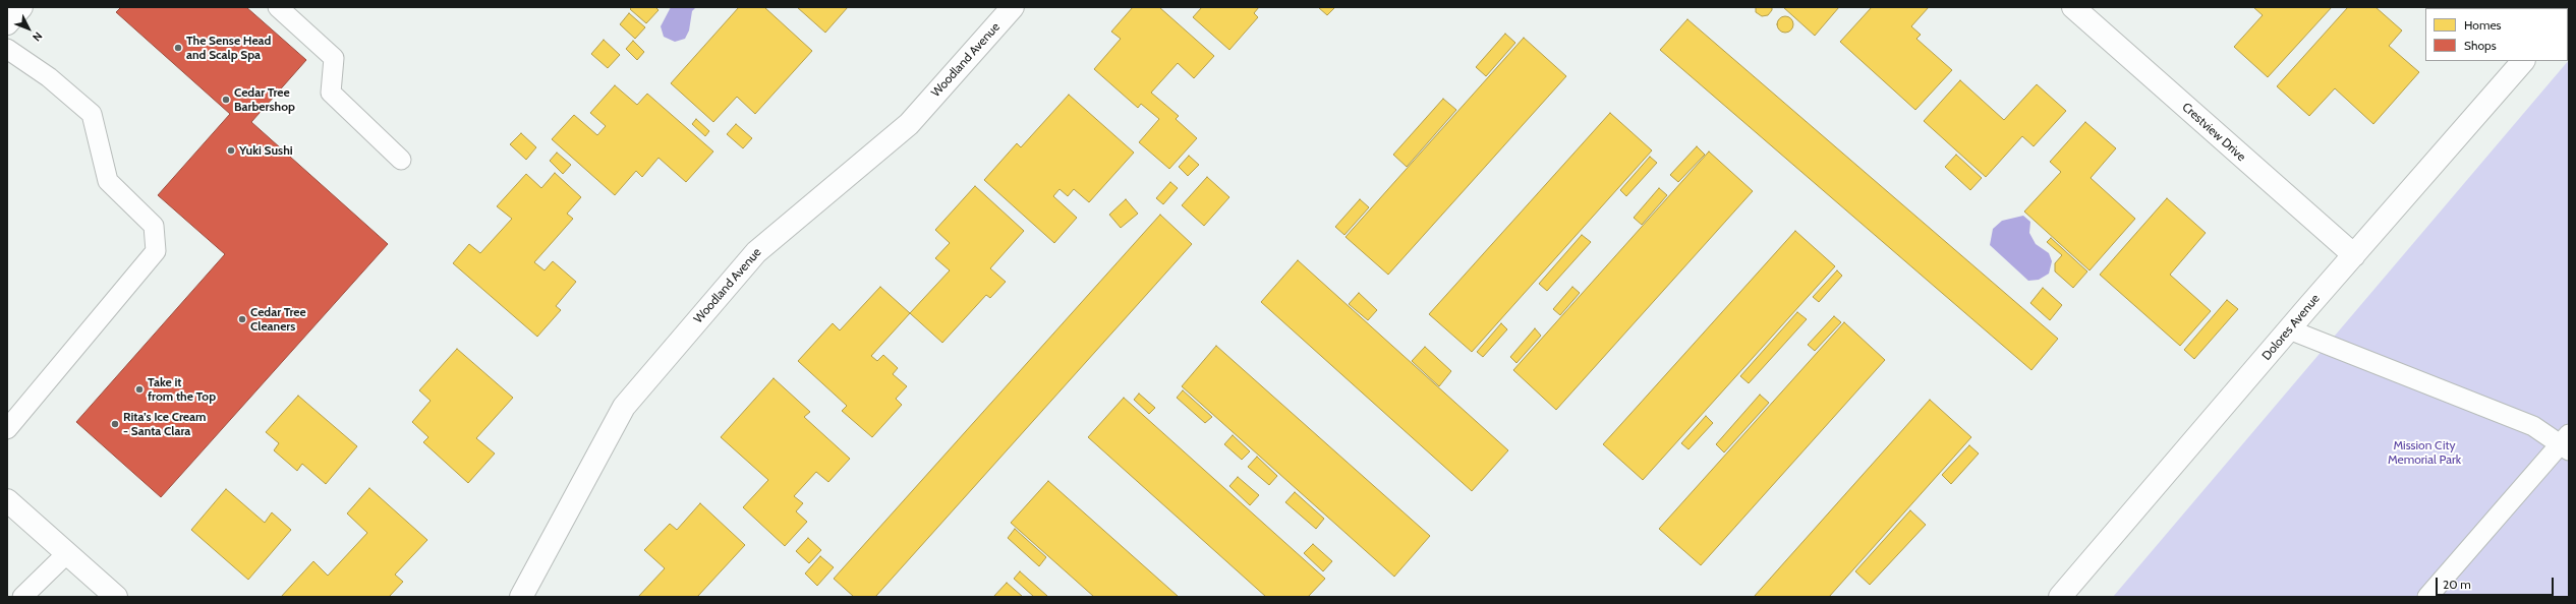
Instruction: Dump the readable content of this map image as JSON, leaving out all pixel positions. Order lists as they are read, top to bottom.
{
  "streets": {
    "street": ["Woodland Avenue", "Crestview Drive", "Dolores Avenue"]
  },
  "crossings": [
    ["Crestview Drive", "Dolores Avenue"]
  ],
  "parks": ["Mission City Memorial Park"],
  "places": [
    "The Sense Head and Scalp Spa",
    "Cedar Tree Barbershop",
    "Yuki Sushi",
    "Cedar Tree Cleaners",
    "Take it from the Top",
    "Rita’s Ice Cream - Santa Clara"
  ],
  "legend": ["Homes", "Shops"],
  "scale_bar": "20 m",
  "north": "bottom right"
}
